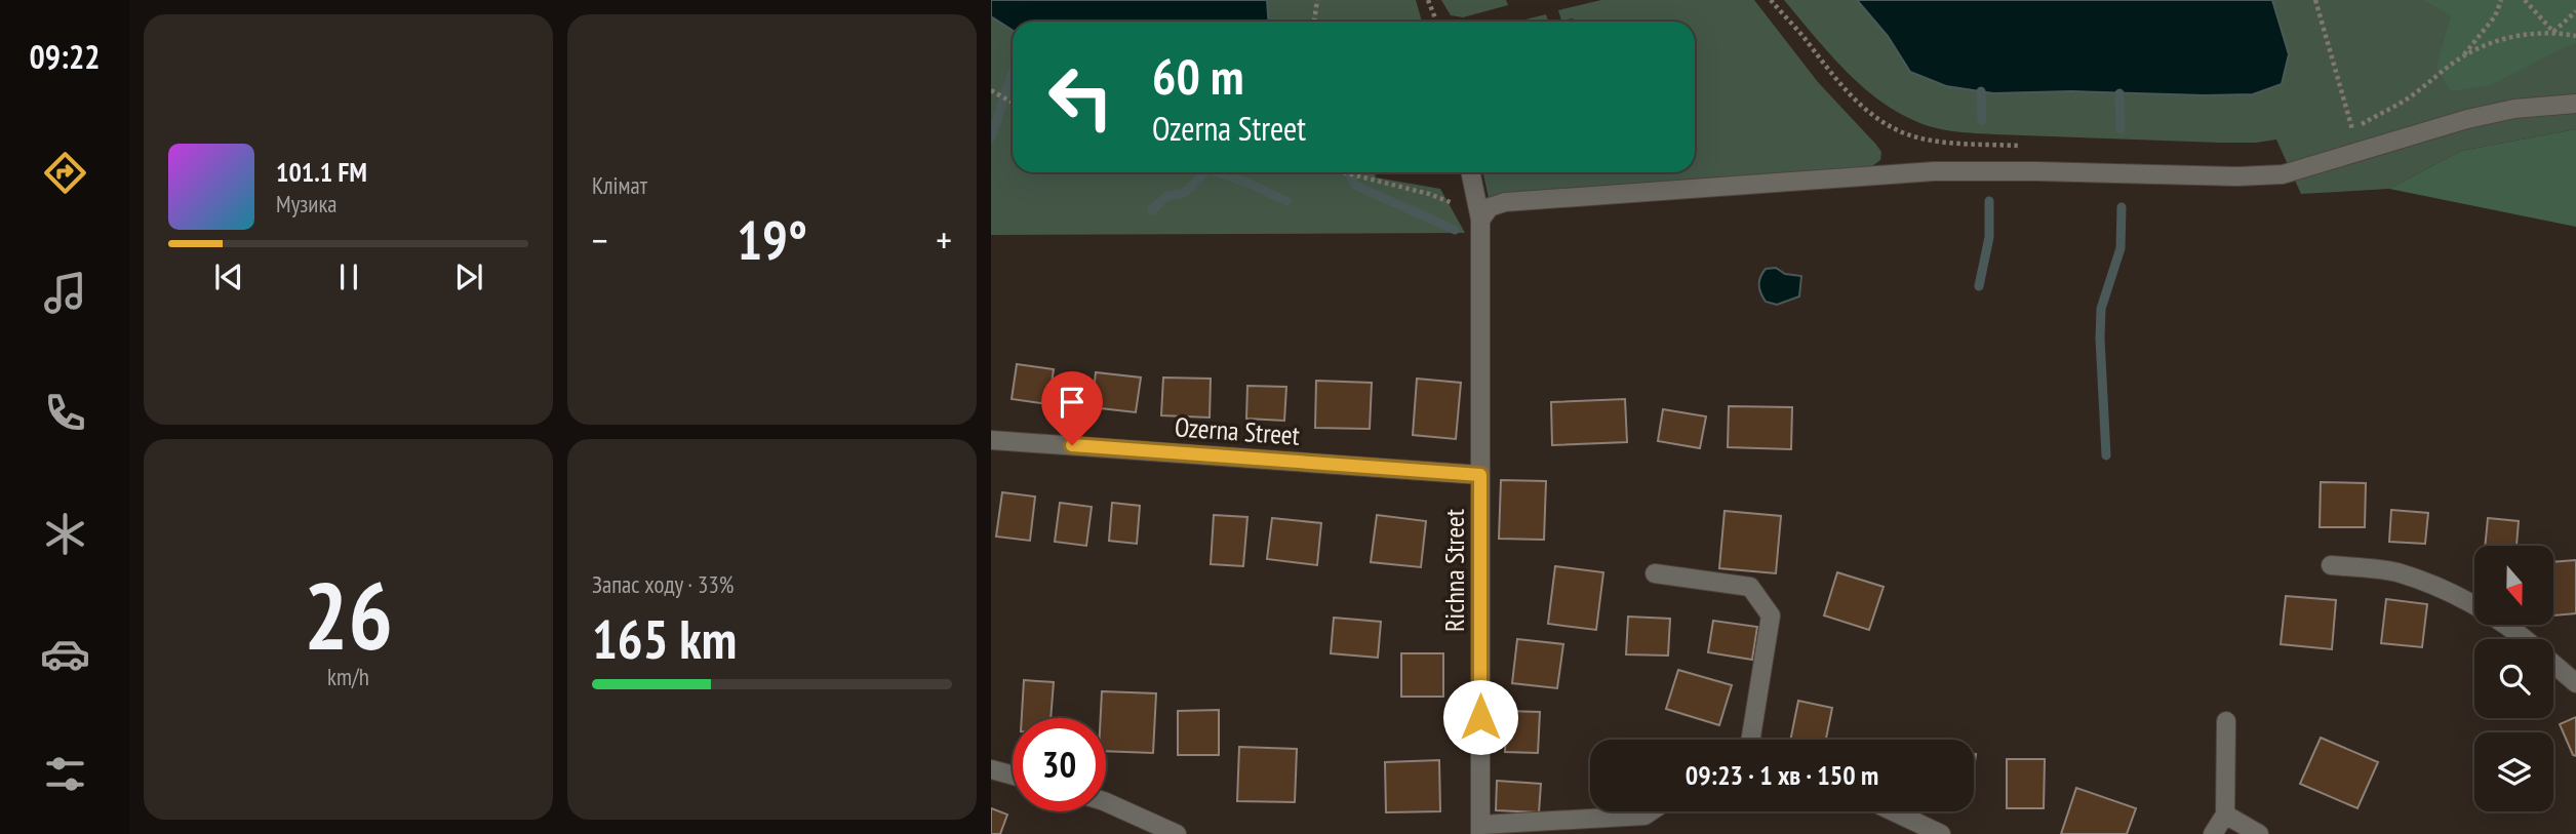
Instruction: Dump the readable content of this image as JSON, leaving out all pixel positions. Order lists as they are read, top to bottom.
{
  "streets": {
    "street": ["Ozerna Street", "Richna Street"]
  },
  "crossings": [
    ["Ozerna Street", "Richna Street"]
  ],
  "north": "bottom",
  "page": {
    "tabs": "09:22",
    "tile": [
      "Клімат",
      ["26", "km/h"],
      ["Запас ходу · 33%", "165 km"]
    ],
    "turn": ["60 m", "Ozerna Street"],
    "song": ["101.1 FM", "Музика"],
    "heat": ["−", "19°", "+"],
    "limit": "30",
    "trip": "09:23 · 1 хв · 150 m"
  }
}
